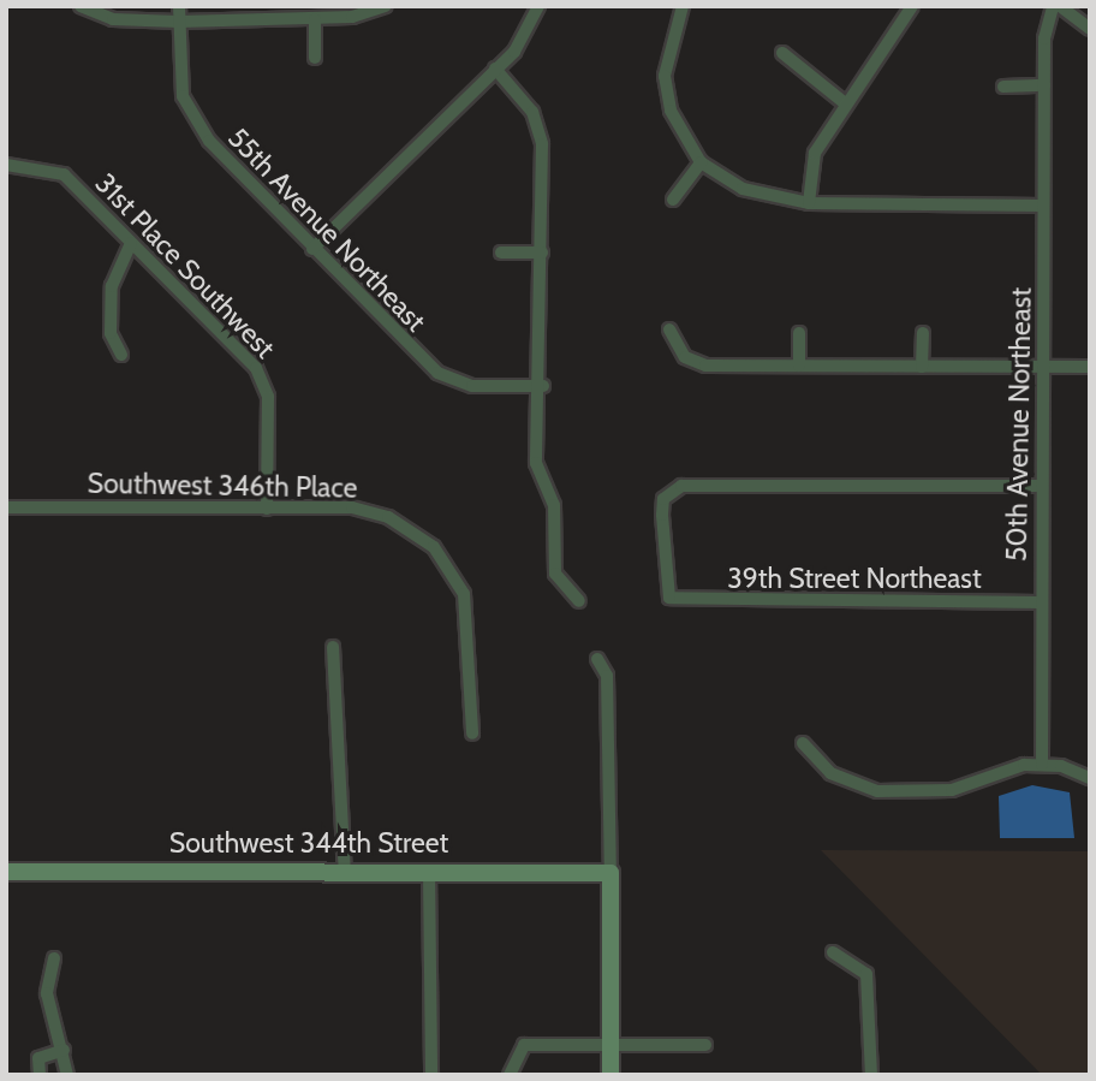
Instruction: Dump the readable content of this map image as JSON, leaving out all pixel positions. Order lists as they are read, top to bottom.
{
  "streets": {
    "street": [
      "55th Avenue Northeast",
      "31st Place Southwest",
      "50th Avenue Northeast",
      "Southwest 346th Place",
      "39th Street Northeast",
      "Southwest 344th Street"
    ]
  },
  "crossings": [
    ["31st Place Southwest", "Southwest 346th Place"],
    ["50th Avenue Northeast", "39th Street Northeast"]
  ]
}
